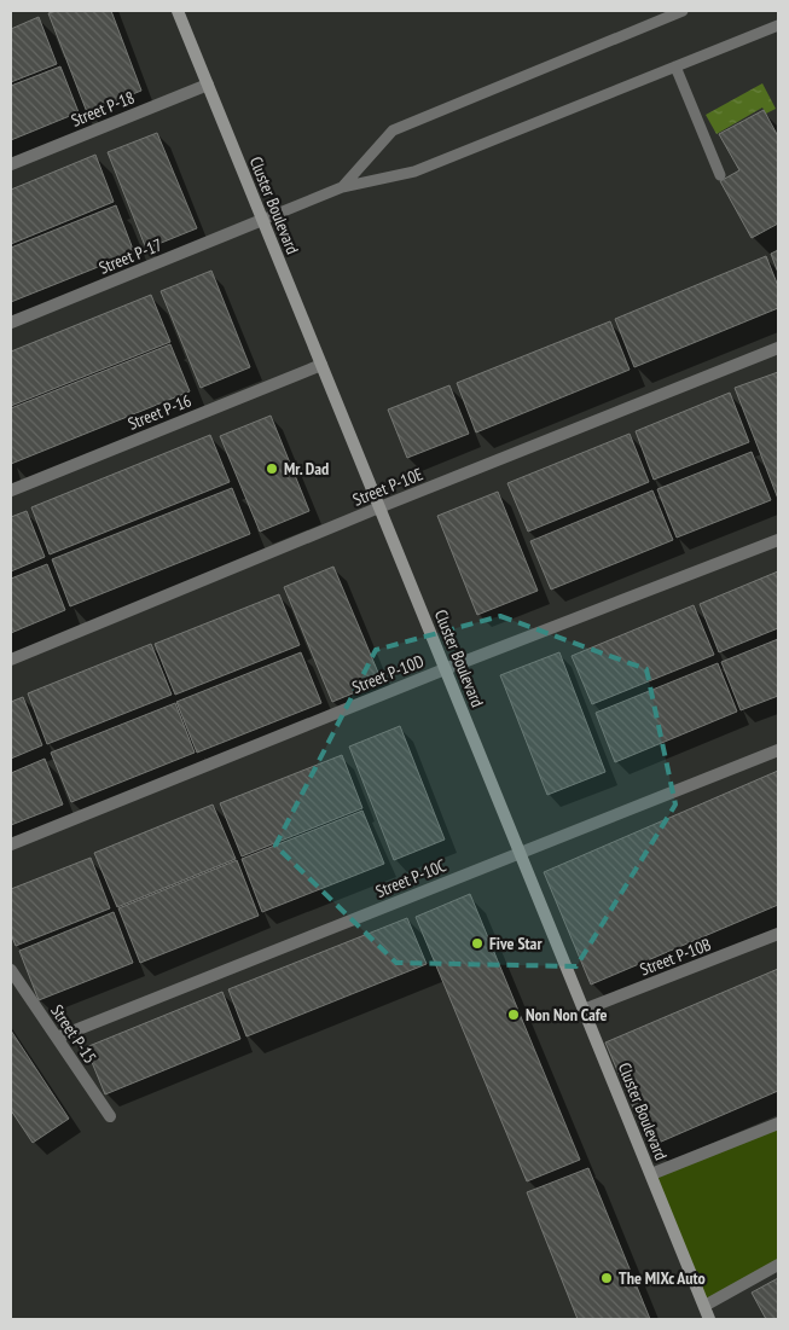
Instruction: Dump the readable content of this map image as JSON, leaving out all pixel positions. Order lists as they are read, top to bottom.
{
  "streets": {
    "street": [
      "Street P-18",
      "Cluster Boulevard",
      "Street P-17",
      "Street P-16",
      "Street P-10E",
      "Street P-10D",
      "Street P-10C",
      "Street P-10B",
      "Street P-15"
    ]
  },
  "crossings": [
    ["Street P-18", "Cluster Boulevard"],
    ["Cluster Boulevard", "Street P-17"],
    ["Cluster Boulevard", "Street P-16"],
    ["Cluster Boulevard", "Street P-10E"],
    ["Cluster Boulevard", "Street P-10D"],
    ["Cluster Boulevard", "Street P-10C"],
    ["Cluster Boulevard", "Street P-10B"],
    ["Street P-10C", "Street P-15"]
  ],
  "places": [
    "Mr. Dad",
    "Five Star",
    "Non Non Cafe",
    "The MIXc Auto"
  ]
}
